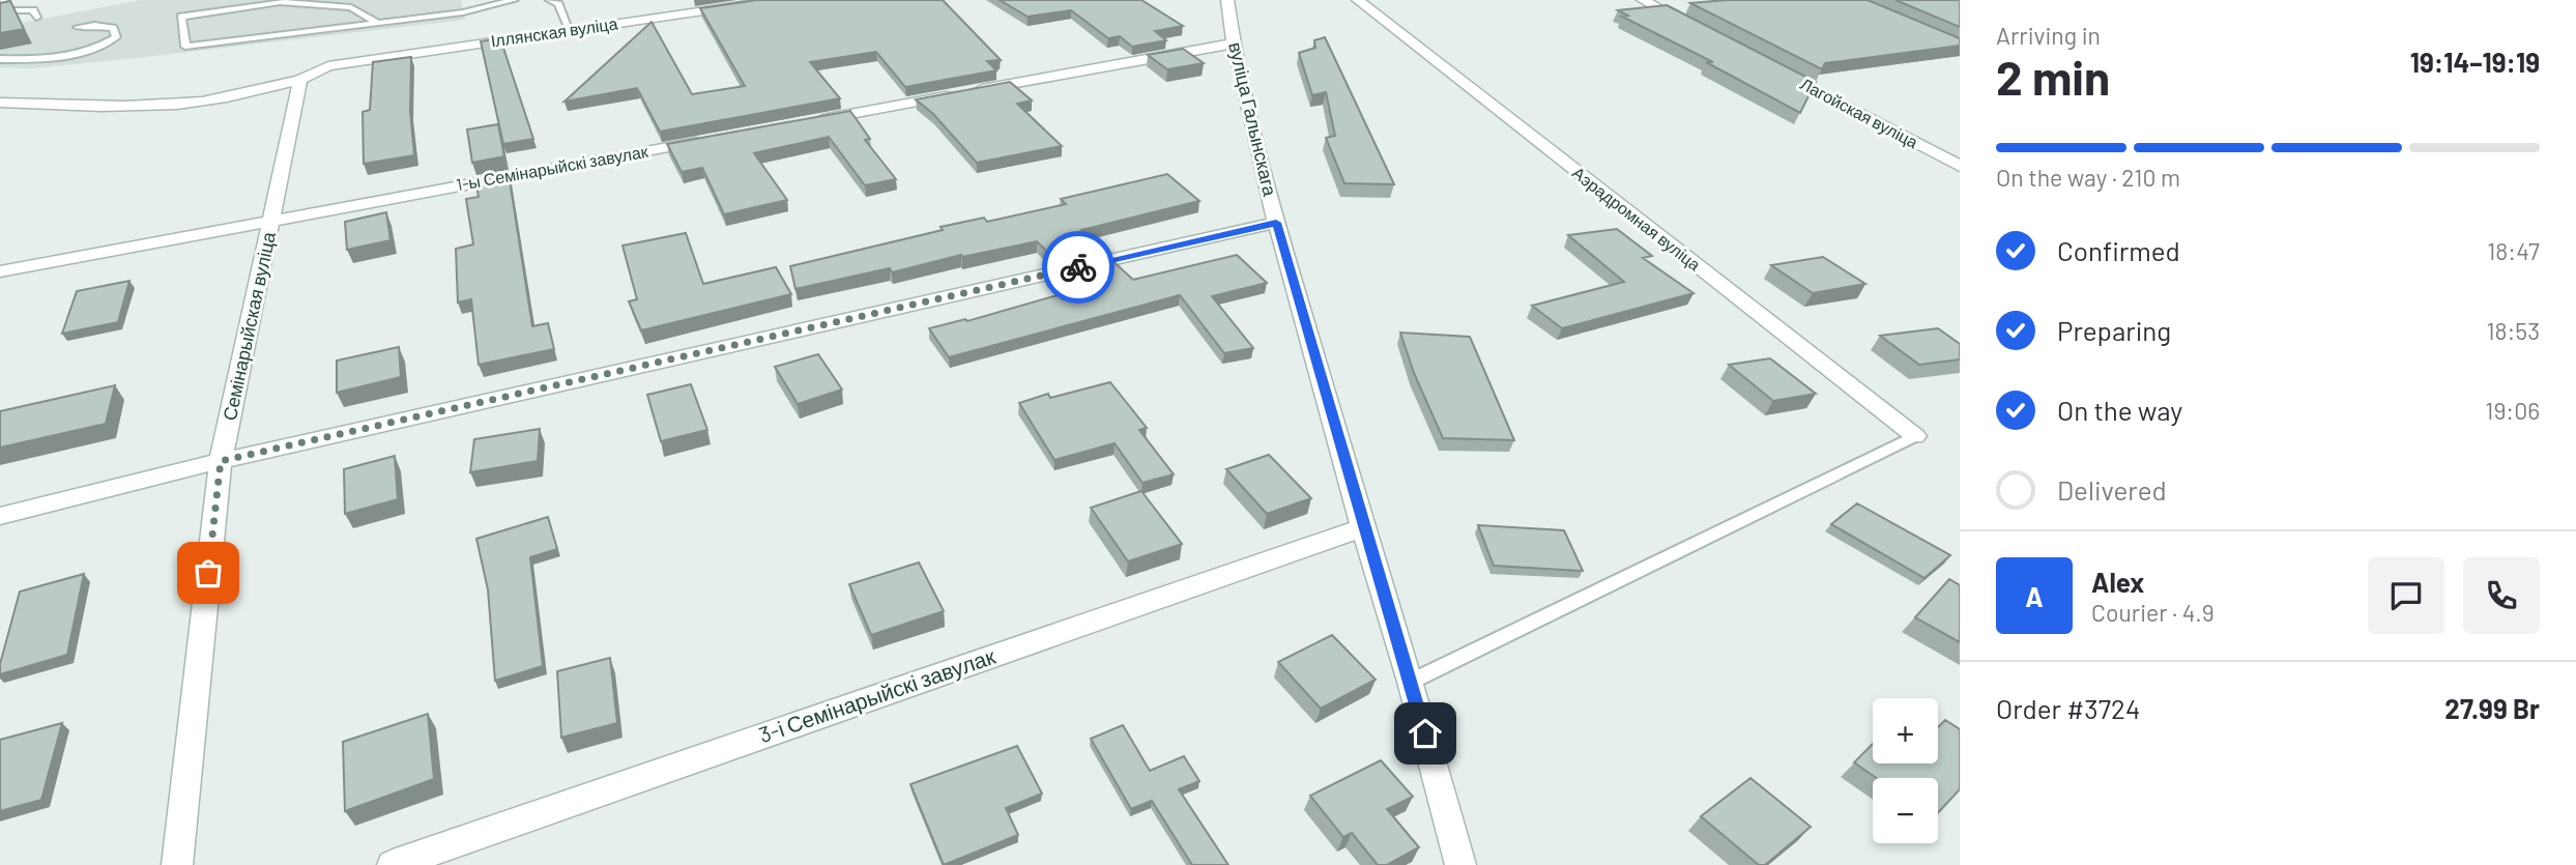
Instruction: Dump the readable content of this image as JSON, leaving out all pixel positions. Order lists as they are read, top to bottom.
{
  "streets": {
    "street": [
      "Іллянская вуліца",
      "Лагойская вуліца",
      "вуліца Галынскага",
      "1-ы Семінарыйскі завулак",
      "Аэрадромная вуліца",
      "Семінарыйская вуліца",
      "3-і Семінарыйскі завулак"
    ]
  },
  "crossings": [
    ["Іллянская вуліца", "Семінарыйская вуліца"],
    ["вуліца Галынскага", "3-і Семінарыйскі завулак"],
    ["1-ы Семінарыйскі завулак", "Семінарыйская вуліца"]
  ],
  "page": {
    "heading": ["2 min", "Arriving in", "19:14–19:19"],
    "panel": [
      "Alex",
      "Courier · 4.9",
      "Order #3724",
      "27.99 Br"
    ],
    "bar": "On the way · 210 m",
    "list": [
      ["Confirmed", "18:47"],
      ["Preparing", "18:53"],
      ["On the way", "19:06"],
      "Delivered"
    ],
    "round": "A",
    "map_buttons": ["+", "−"]
  }
}
